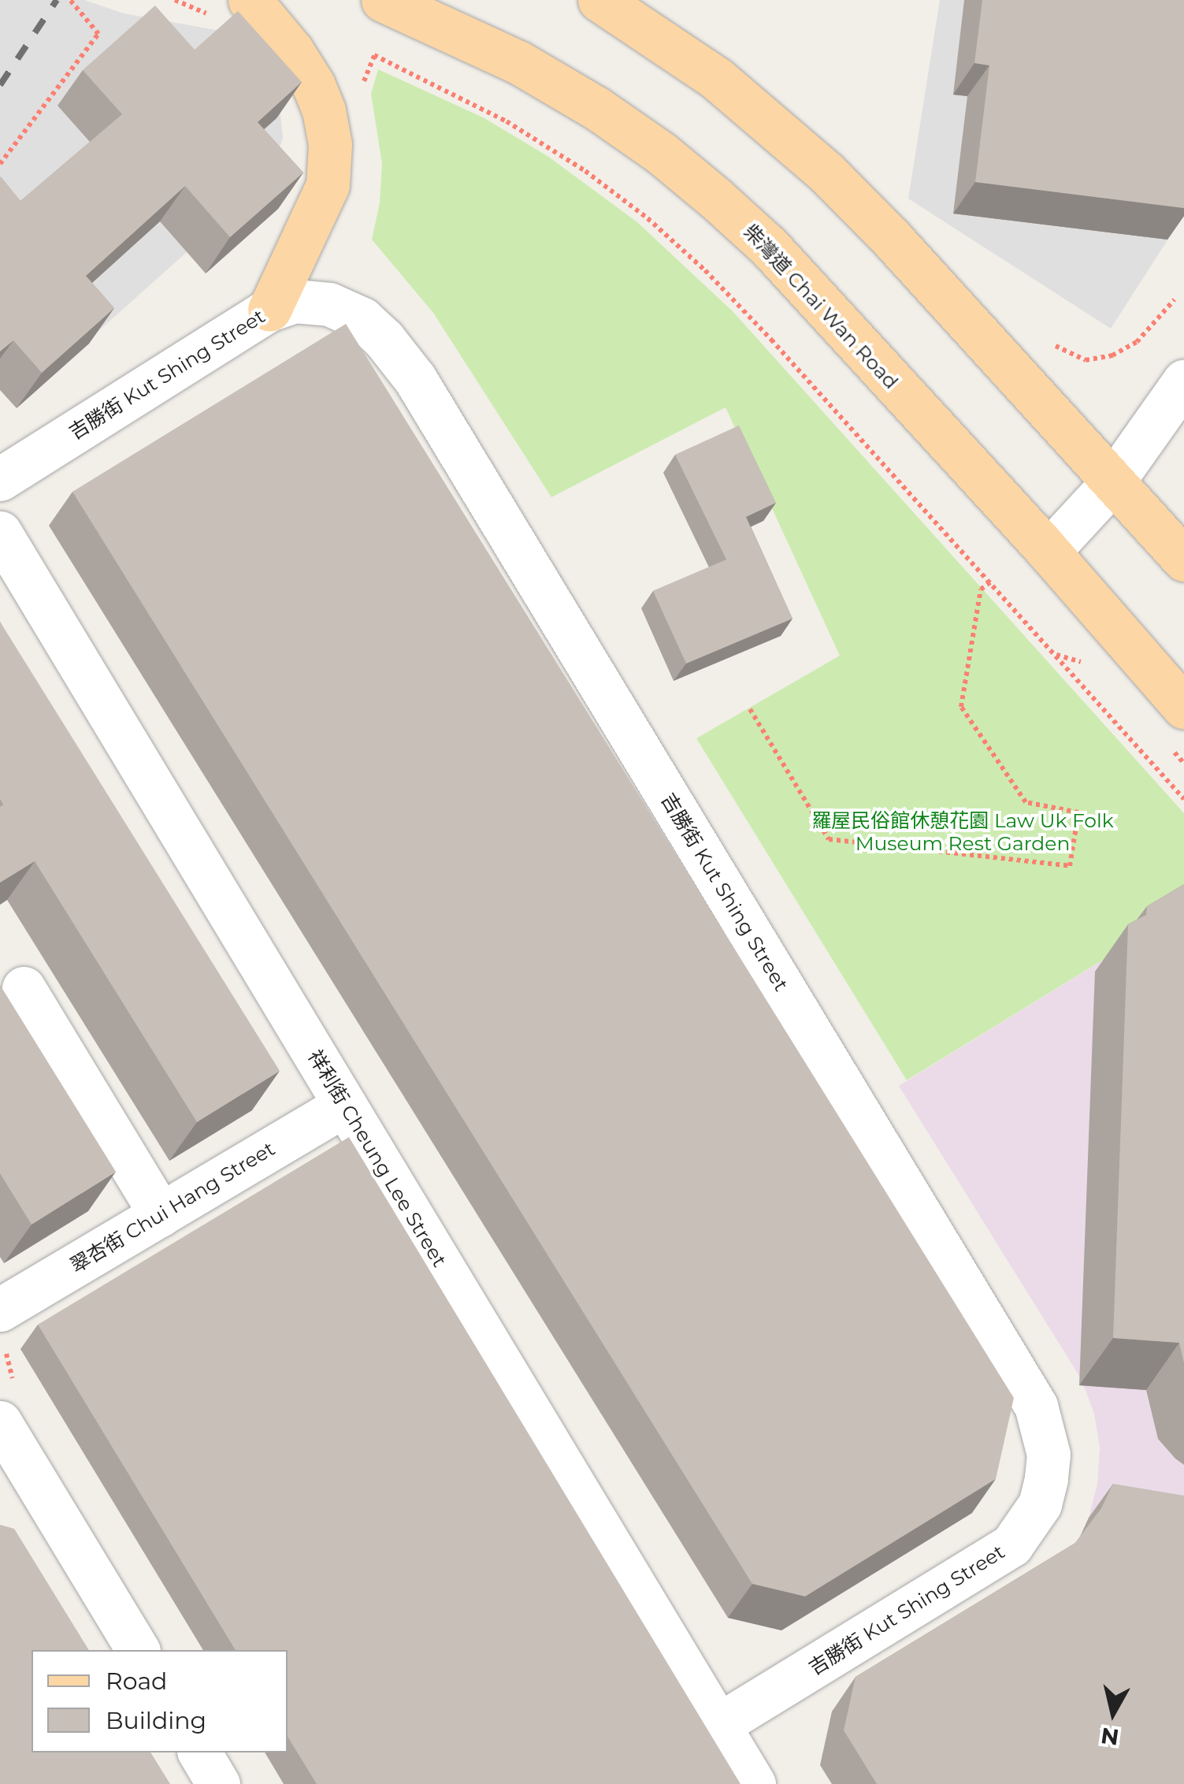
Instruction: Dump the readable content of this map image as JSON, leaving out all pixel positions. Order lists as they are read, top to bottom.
{
  "streets": {
    "main road": ["柴灣道 Chai Wan Road"],
    "street": ["吉勝街 Kut Shing Street", "祥利街 Cheung Lee Street", "翠杏街 Chui Hang Street"]
  },
  "crossings": [
    ["吉勝街 Kut Shing Street", "祥利街 Cheung Lee Street"],
    ["祥利街 Cheung Lee Street", "翠杏街 Chui Hang Street"]
  ],
  "parks": ["羅屋民俗館休憩花園 Law Uk Folk Museum Rest Garden"],
  "legend": ["Road", "Building"],
  "north": "bottom"
}
